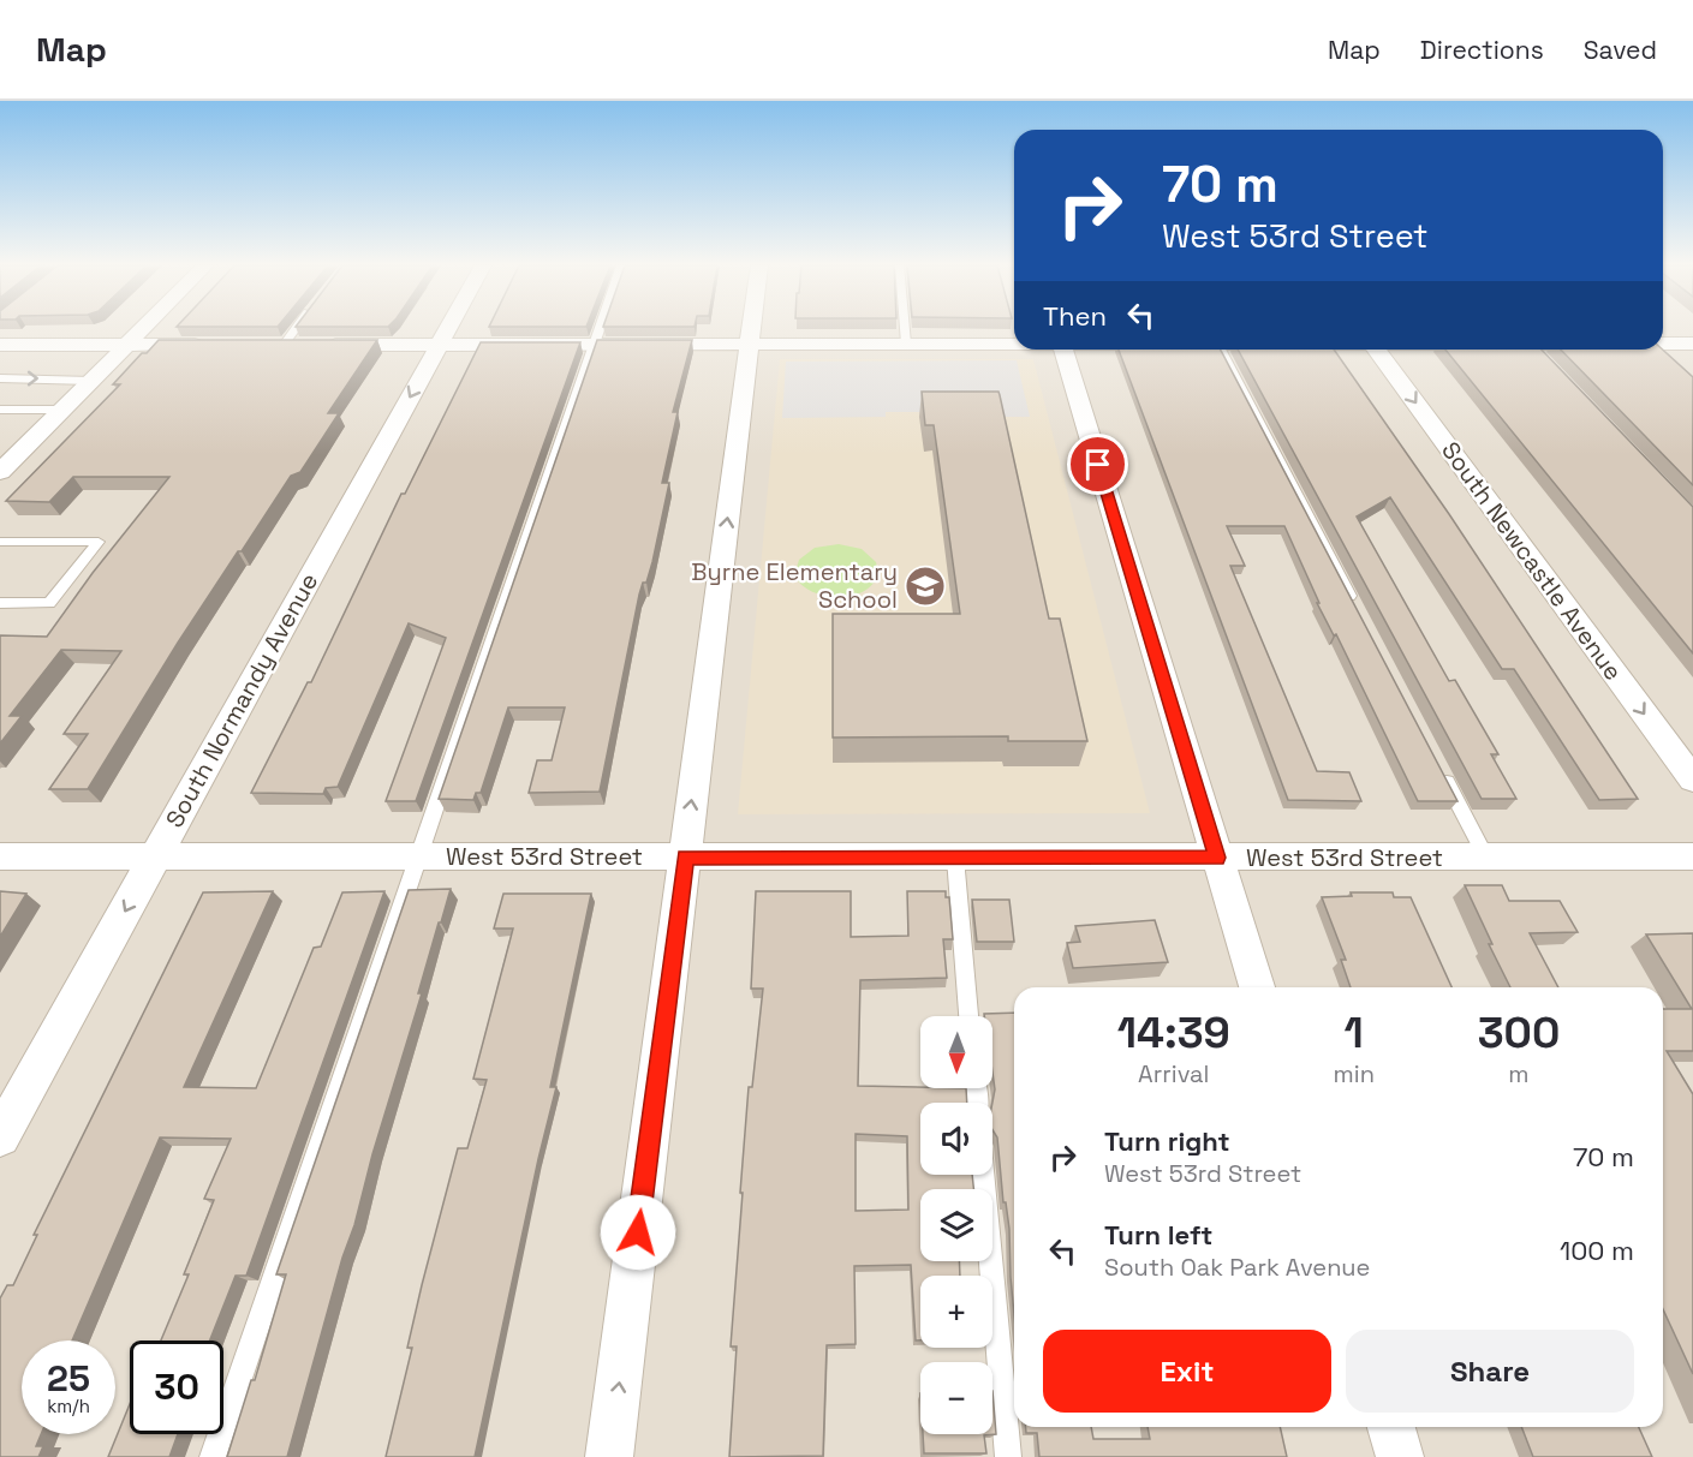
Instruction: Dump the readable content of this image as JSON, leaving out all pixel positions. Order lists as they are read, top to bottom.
{
  "streets": {
    "street": ["South Newcastle Avenue", "South Normandy Avenue", "West 53rd Street"]
  },
  "crossings": [
    ["South Normandy Avenue", "West 53rd Street"]
  ],
  "one_way": ["South Newcastle Avenue", "South Normandy Avenue"],
  "places": {
    "school or university": ["Byrne Elementary School"]
  },
  "north": "bottom",
  "page": {
    "header": "Map",
    "nav": ["Map", "Directions", "Saved"],
    "turn": ["70 m", "West 53rd Street"],
    "then": "Then",
    "eta": [
      "14:39",
      "Arrival",
      "1",
      "min",
      "300",
      "m"
    ],
    "map_buttons": ["+", "−"],
    "list": [
      {
        "name": "Turn right",
        "note": "West 53rd Street",
        "value": "70 m"
      },
      {
        "name": "Turn left",
        "note": "South Oak Park Avenue",
        "value": "100 m"
      }
    ],
    "buttons": ["Exit", "Share"],
    "speed": "25 km/h",
    "limit": "30"
  }
}
